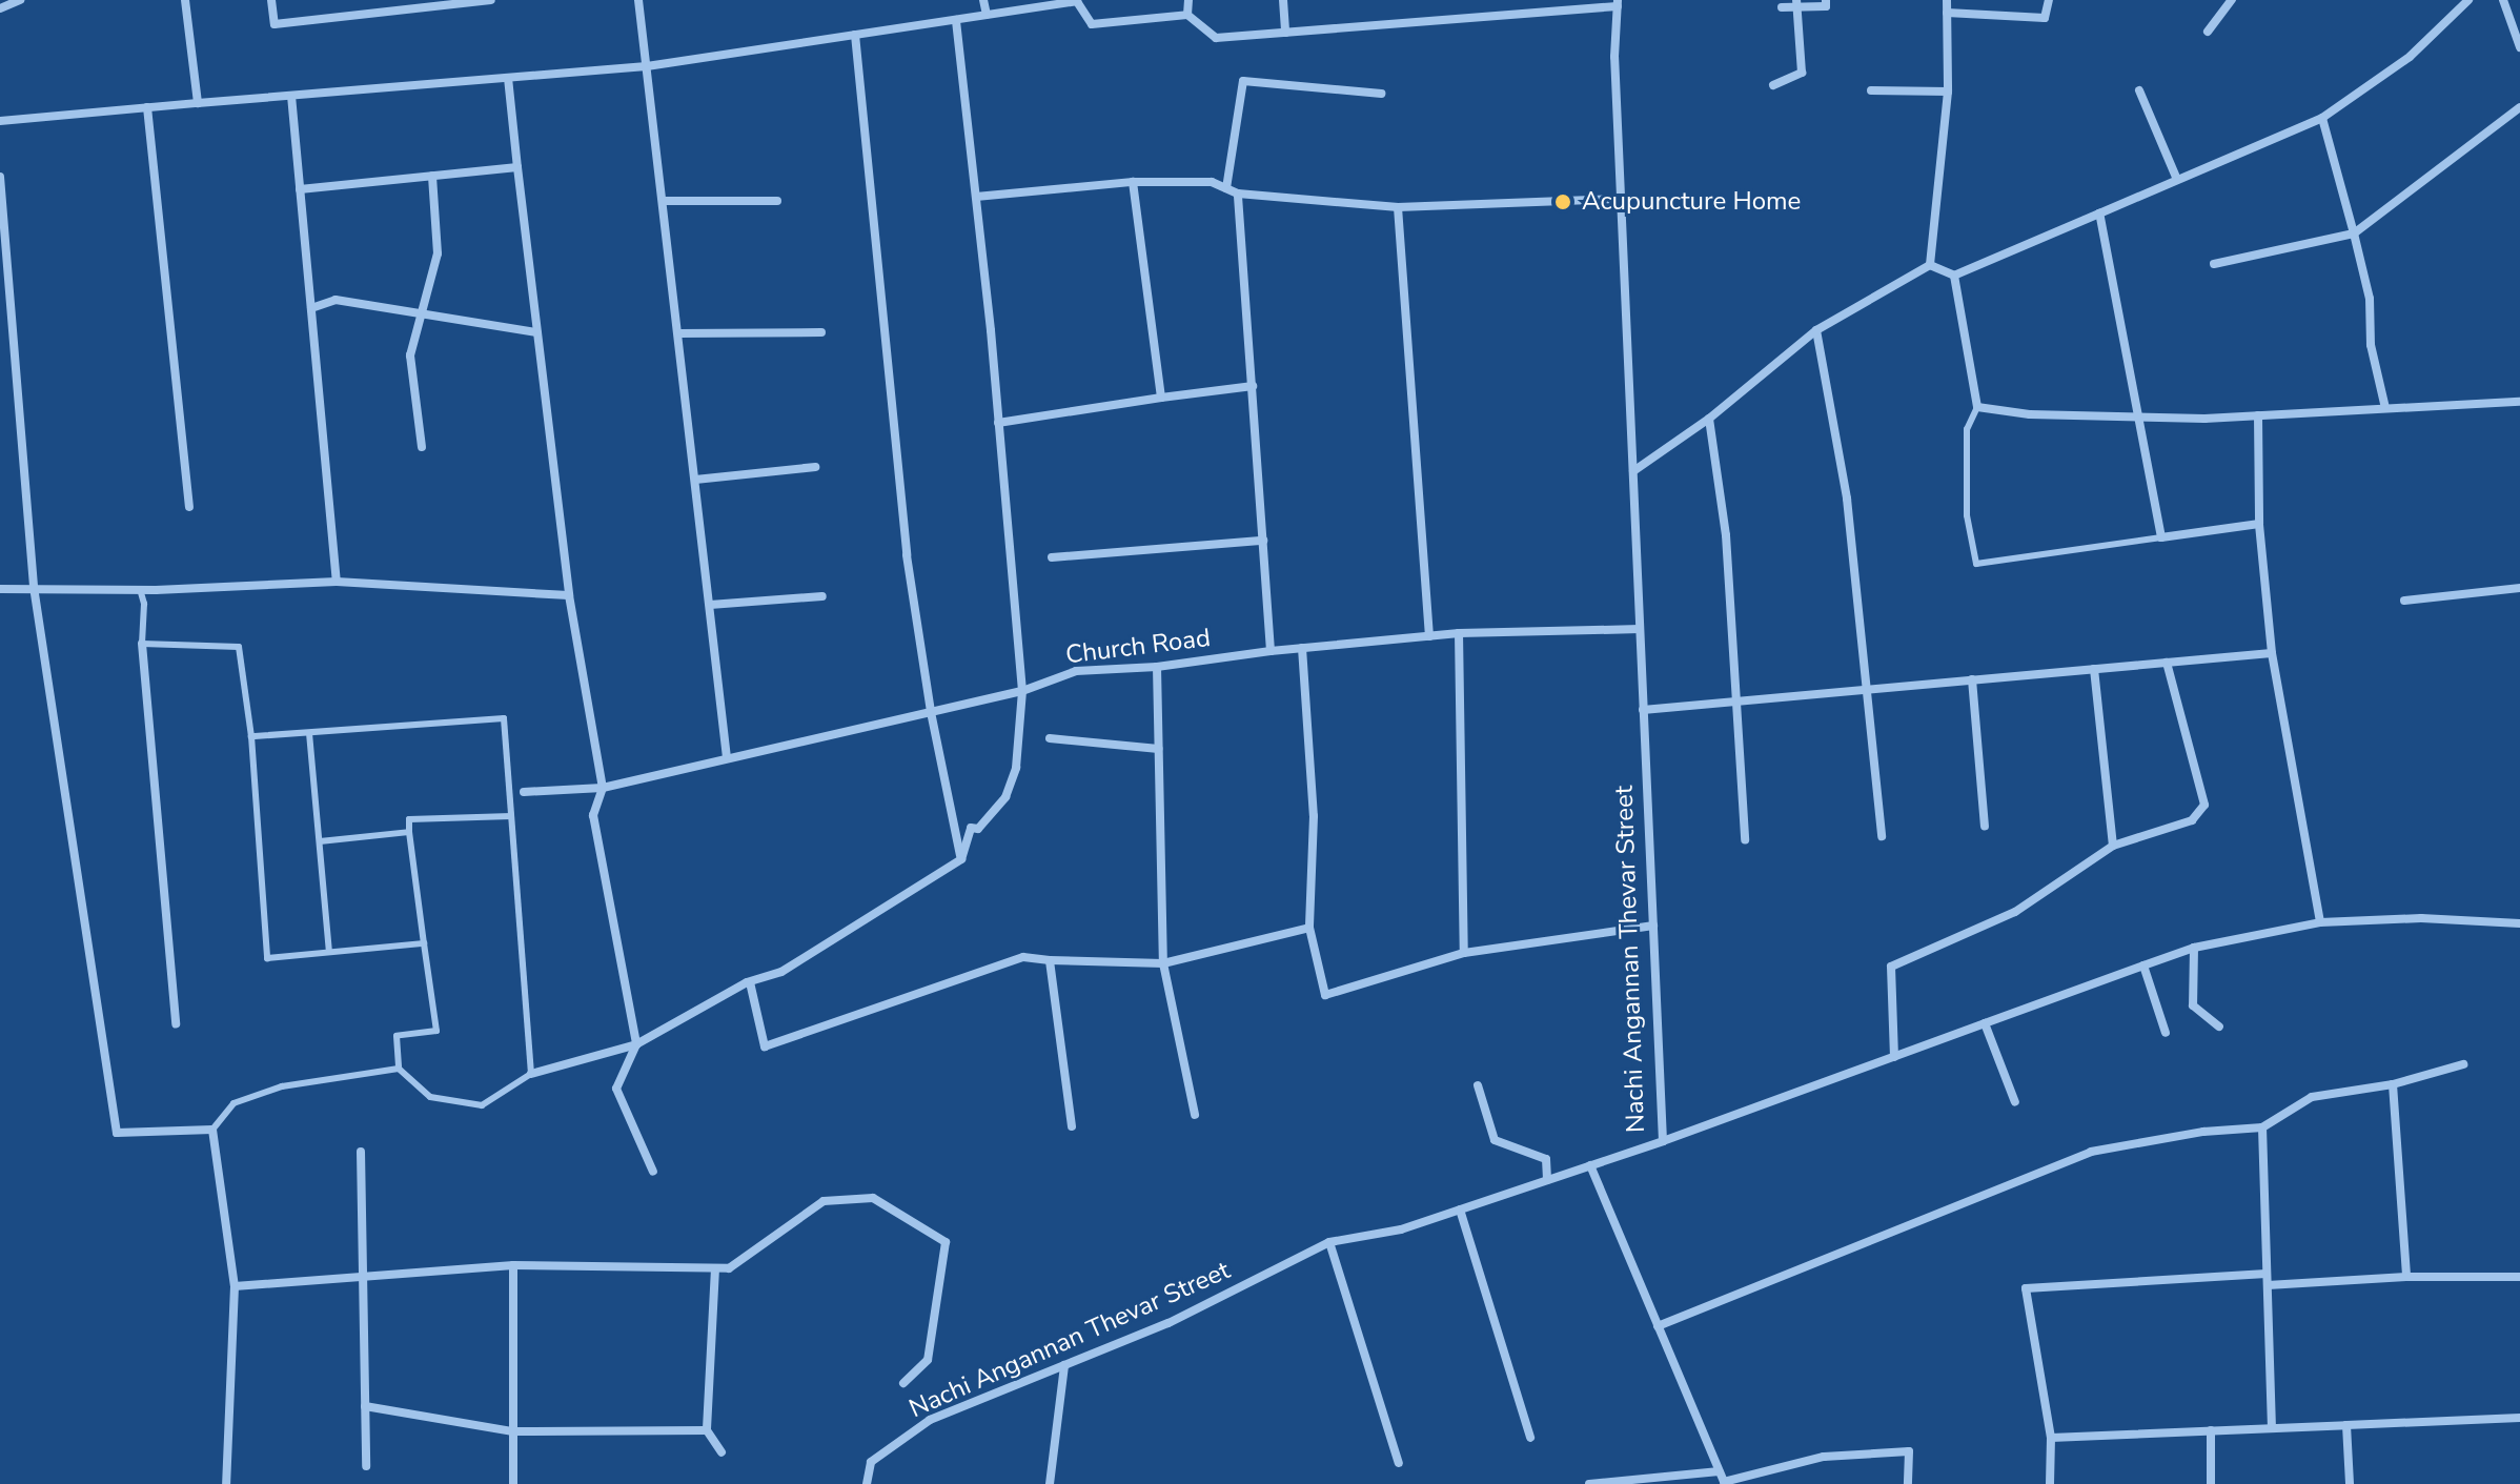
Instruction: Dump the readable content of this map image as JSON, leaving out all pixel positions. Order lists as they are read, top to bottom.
{
  "streets": {
    "street": ["Church Road", "Nachi Angannan Thevar Street"]
  },
  "crossings": [
    ["Church Road", "Nachi Angannan Thevar Street"]
  ],
  "places": ["Acupuncture Home"]
}
